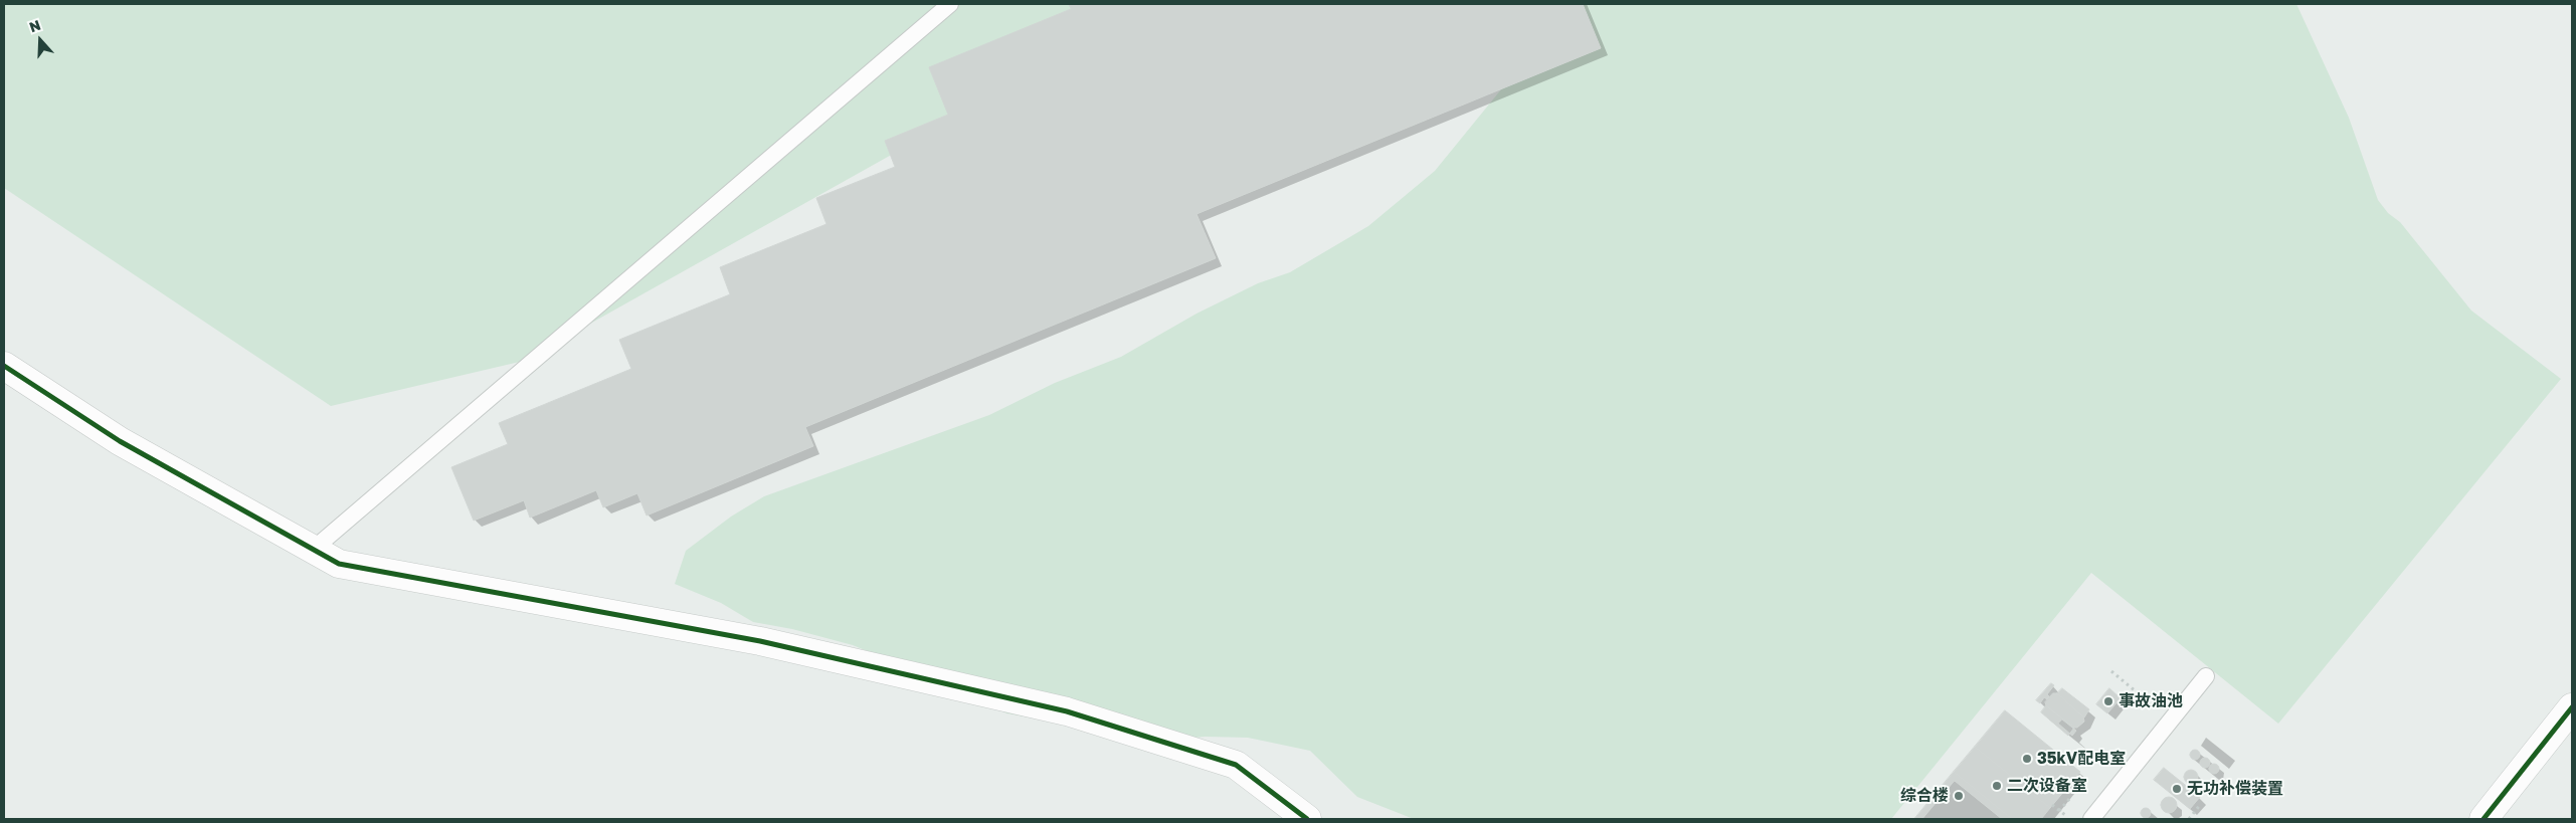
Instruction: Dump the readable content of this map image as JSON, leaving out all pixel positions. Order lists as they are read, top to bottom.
{
  "places": [
    "事故油池",
    "35kV配电室",
    "二次设备室",
    "无功补偿装置",
    "综合楼"
  ],
  "north": "top"
}
